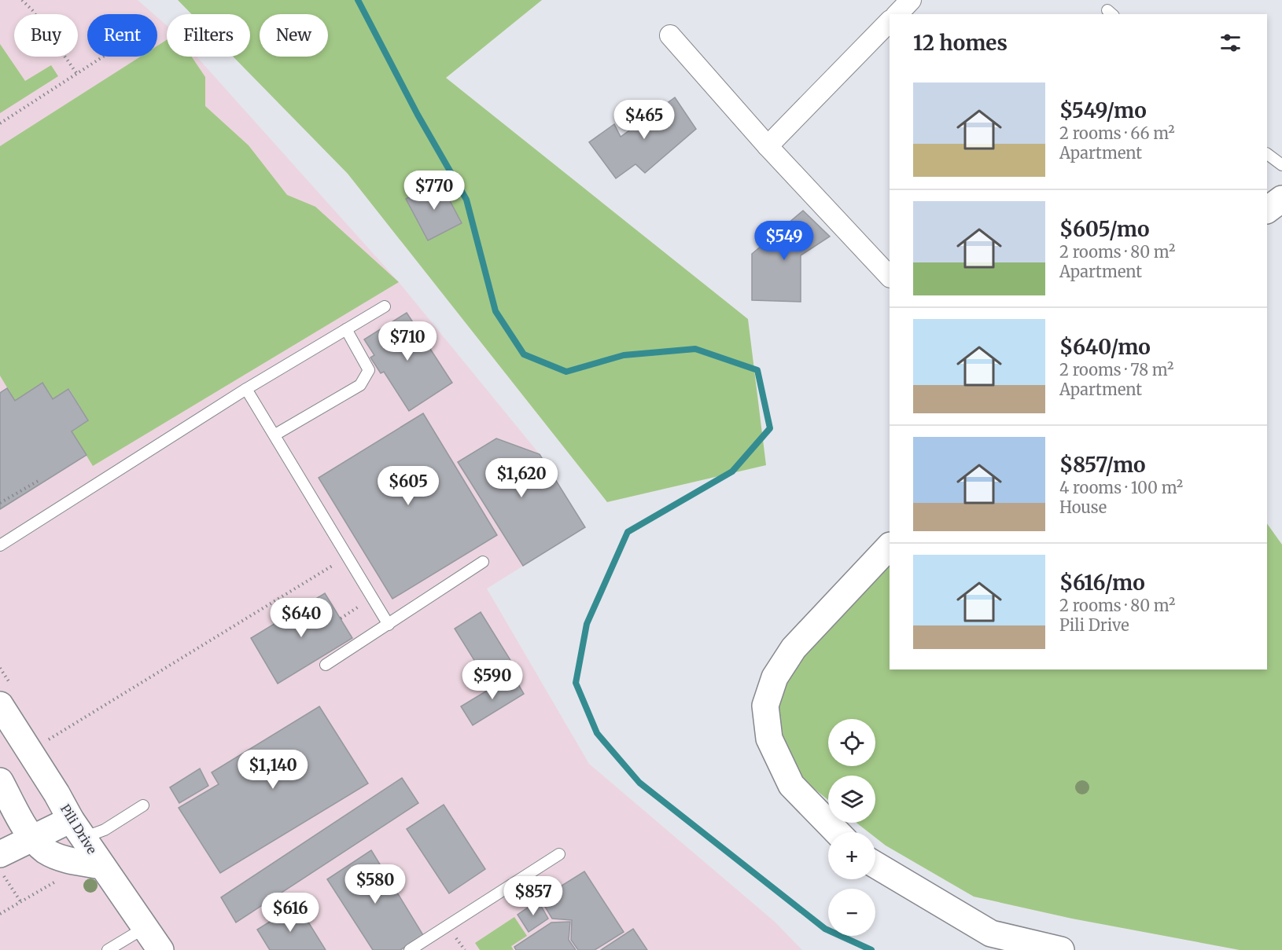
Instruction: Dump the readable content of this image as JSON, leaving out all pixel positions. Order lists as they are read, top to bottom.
{
  "streets": {
    "street": ["Pili Drive"]
  },
  "page": {
    "chip": [
      "Buy",
      "Rent",
      "Filters",
      "New"
    ],
    "heading": "12 homes",
    "list": [
      {
        "name": "$549/mo",
        "note": "2 rooms · 66 m² · Apartment"
      },
      {
        "name": "$605/mo",
        "note": "2 rooms · 80 m² · Apartment"
      },
      {
        "name": "$640/mo",
        "note": "2 rooms · 78 m² · Apartment"
      },
      {
        "name": "$857/mo",
        "note": "4 rooms · 100 m² · House"
      },
      {
        "name": "$616/mo",
        "note": "2 rooms · 80 m² · Pili Drive"
      }
    ],
    "price": [
      "$465",
      "$770",
      "$549",
      "$710",
      "$1,620",
      "$605",
      "$640",
      "$590",
      "$1,140",
      "$580",
      "$857",
      "$616"
    ],
    "map_buttons": ["+", "−"]
  }
}
